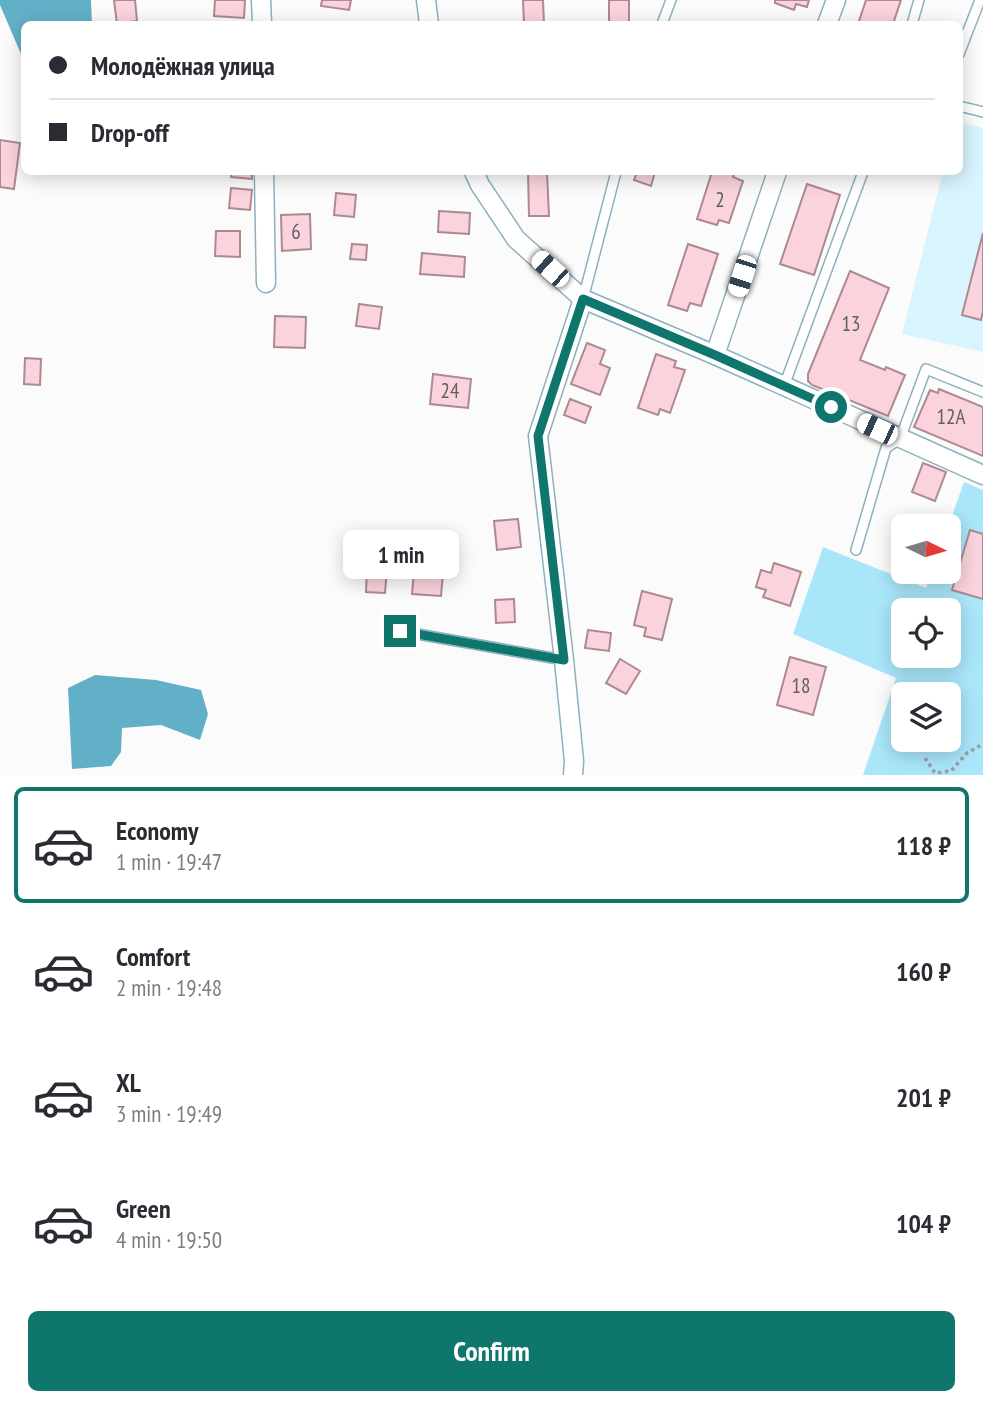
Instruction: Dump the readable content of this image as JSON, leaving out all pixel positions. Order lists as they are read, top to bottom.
{
  "house_numbers": [
    "2",
    "6",
    "13",
    "24",
    "12А",
    "18"
  ],
  "north": "right",
  "page": {
    "banner": ["Молодёжная улица", "Drop-off"],
    "bubble": "1 min",
    "list": [
      {
        "name": "Economy",
        "note": "1 min · 19:47",
        "value": "118 ₽"
      },
      {
        "name": "Comfort",
        "note": "2 min · 19:48",
        "value": "160 ₽"
      },
      {
        "name": "XL",
        "note": "3 min · 19:49",
        "value": "201 ₽"
      },
      {
        "name": "Green",
        "note": "4 min · 19:50",
        "value": "104 ₽"
      }
    ],
    "buttons": "Confirm"
  }
}
